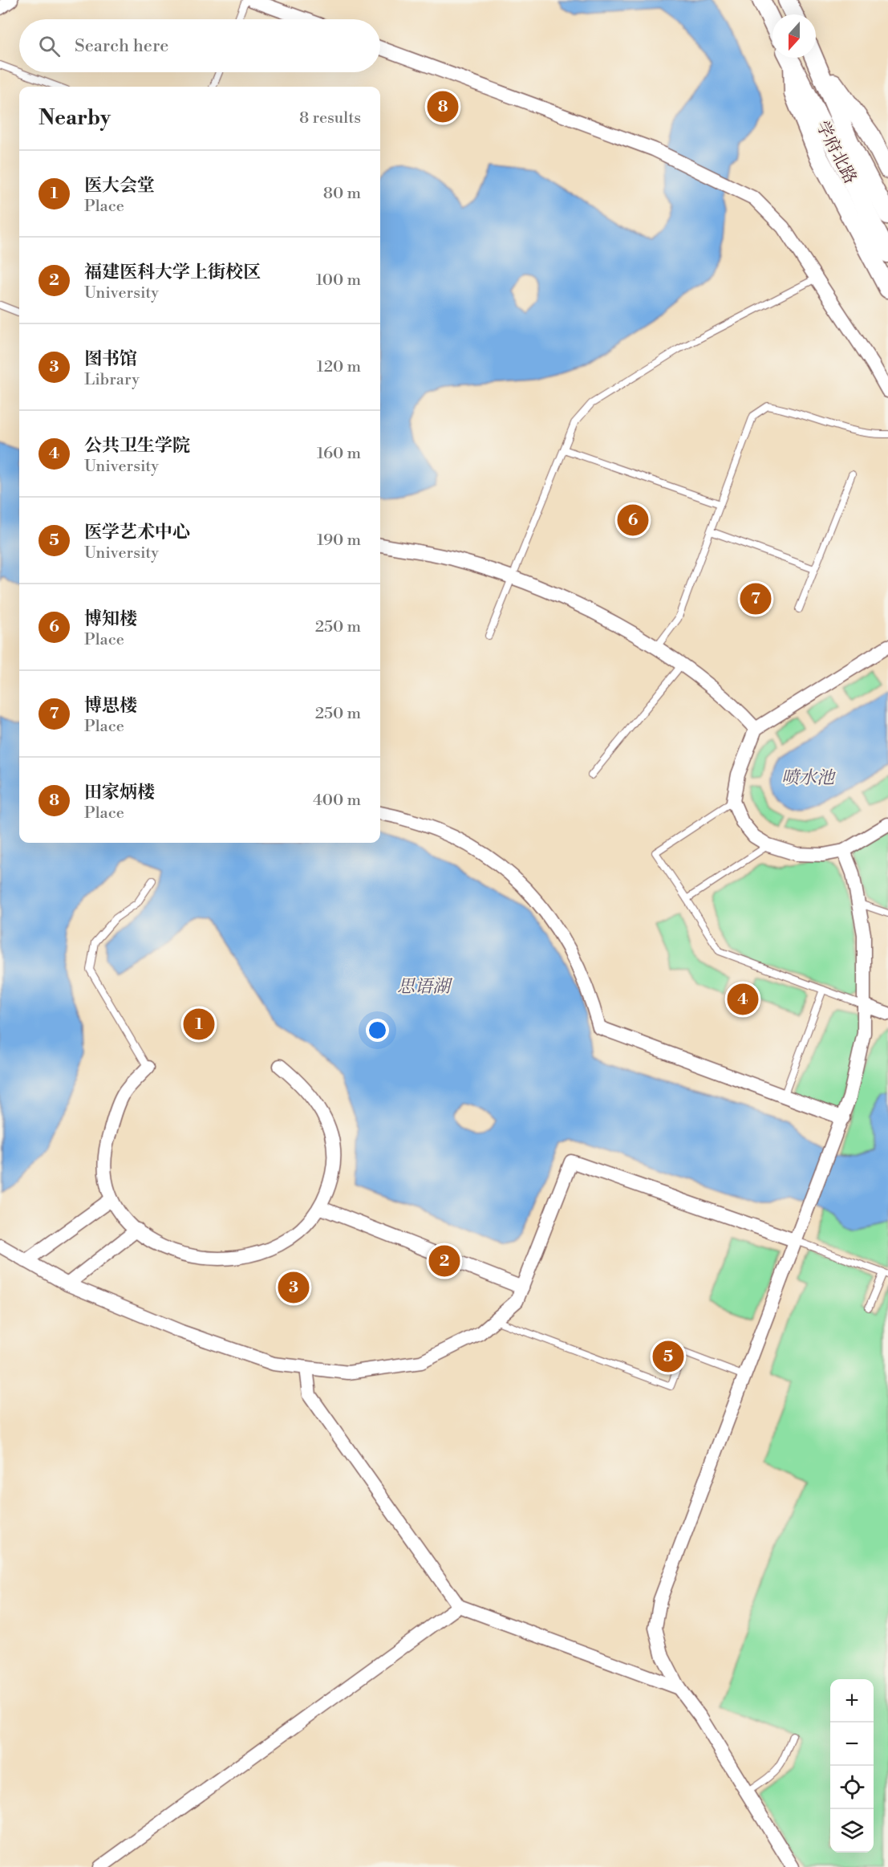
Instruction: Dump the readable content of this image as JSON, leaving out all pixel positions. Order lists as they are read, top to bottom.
{
  "streets": {
    "main road": ["学府北路"]
  },
  "water": ["喷水池", "思语湖"],
  "north": "bottom",
  "page": {
    "search": "Search here",
    "heading": ["Nearby", "8 results"],
    "pins": [
      "8",
      "6",
      "7",
      "4",
      "1",
      "2",
      "3",
      "5"
    ],
    "list": [
      {
        "mark": "1",
        "name": "医大会堂",
        "note": "Place",
        "value": "80 m"
      },
      {
        "mark": "2",
        "name": "福建医科大学上街校区",
        "note": "University",
        "value": "100 m"
      },
      {
        "mark": "3",
        "name": "图书馆",
        "note": "Library",
        "value": "120 m"
      },
      {
        "mark": "4",
        "name": "公共卫生学院",
        "note": "University",
        "value": "160 m"
      },
      {
        "mark": "5",
        "name": "医学艺术中心",
        "note": "University",
        "value": "190 m"
      },
      {
        "mark": "6",
        "name": "博知楼",
        "note": "Place",
        "value": "250 m"
      },
      {
        "mark": "7",
        "name": "博思楼",
        "note": "Place",
        "value": "250 m"
      },
      {
        "mark": "8",
        "name": "田家炳楼",
        "note": "Place",
        "value": "400 m"
      }
    ],
    "map_buttons": ["+", "−"]
  }
}
